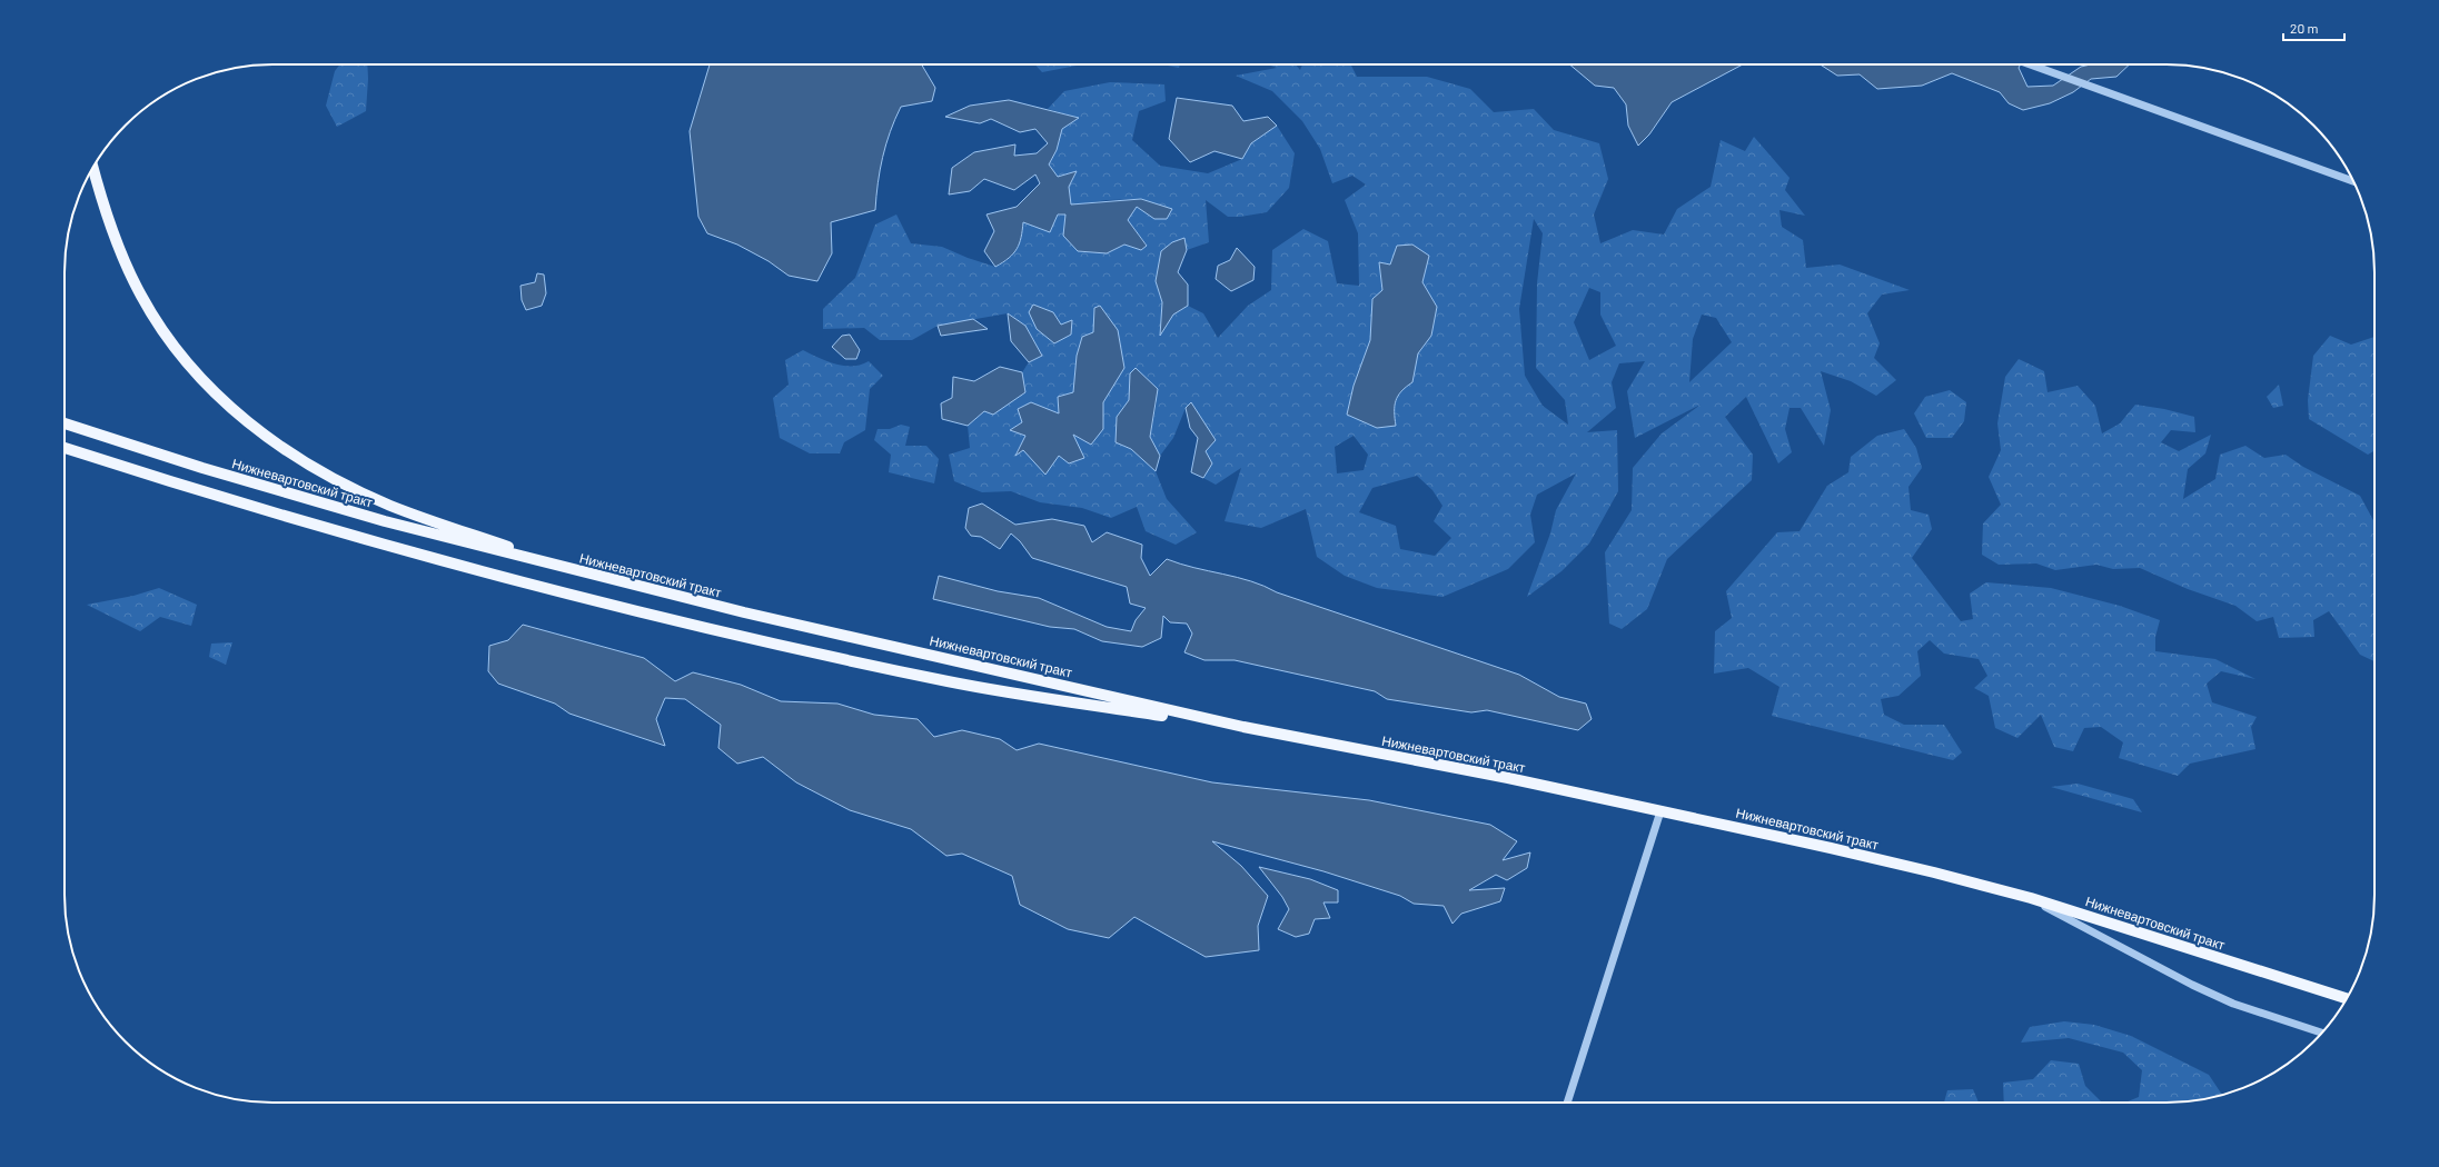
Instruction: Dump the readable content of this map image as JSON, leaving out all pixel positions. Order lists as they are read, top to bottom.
{
  "streets": {
    "main road": ["Нижневартовский тракт"]
  },
  "scale_bar": "20 m"
}
